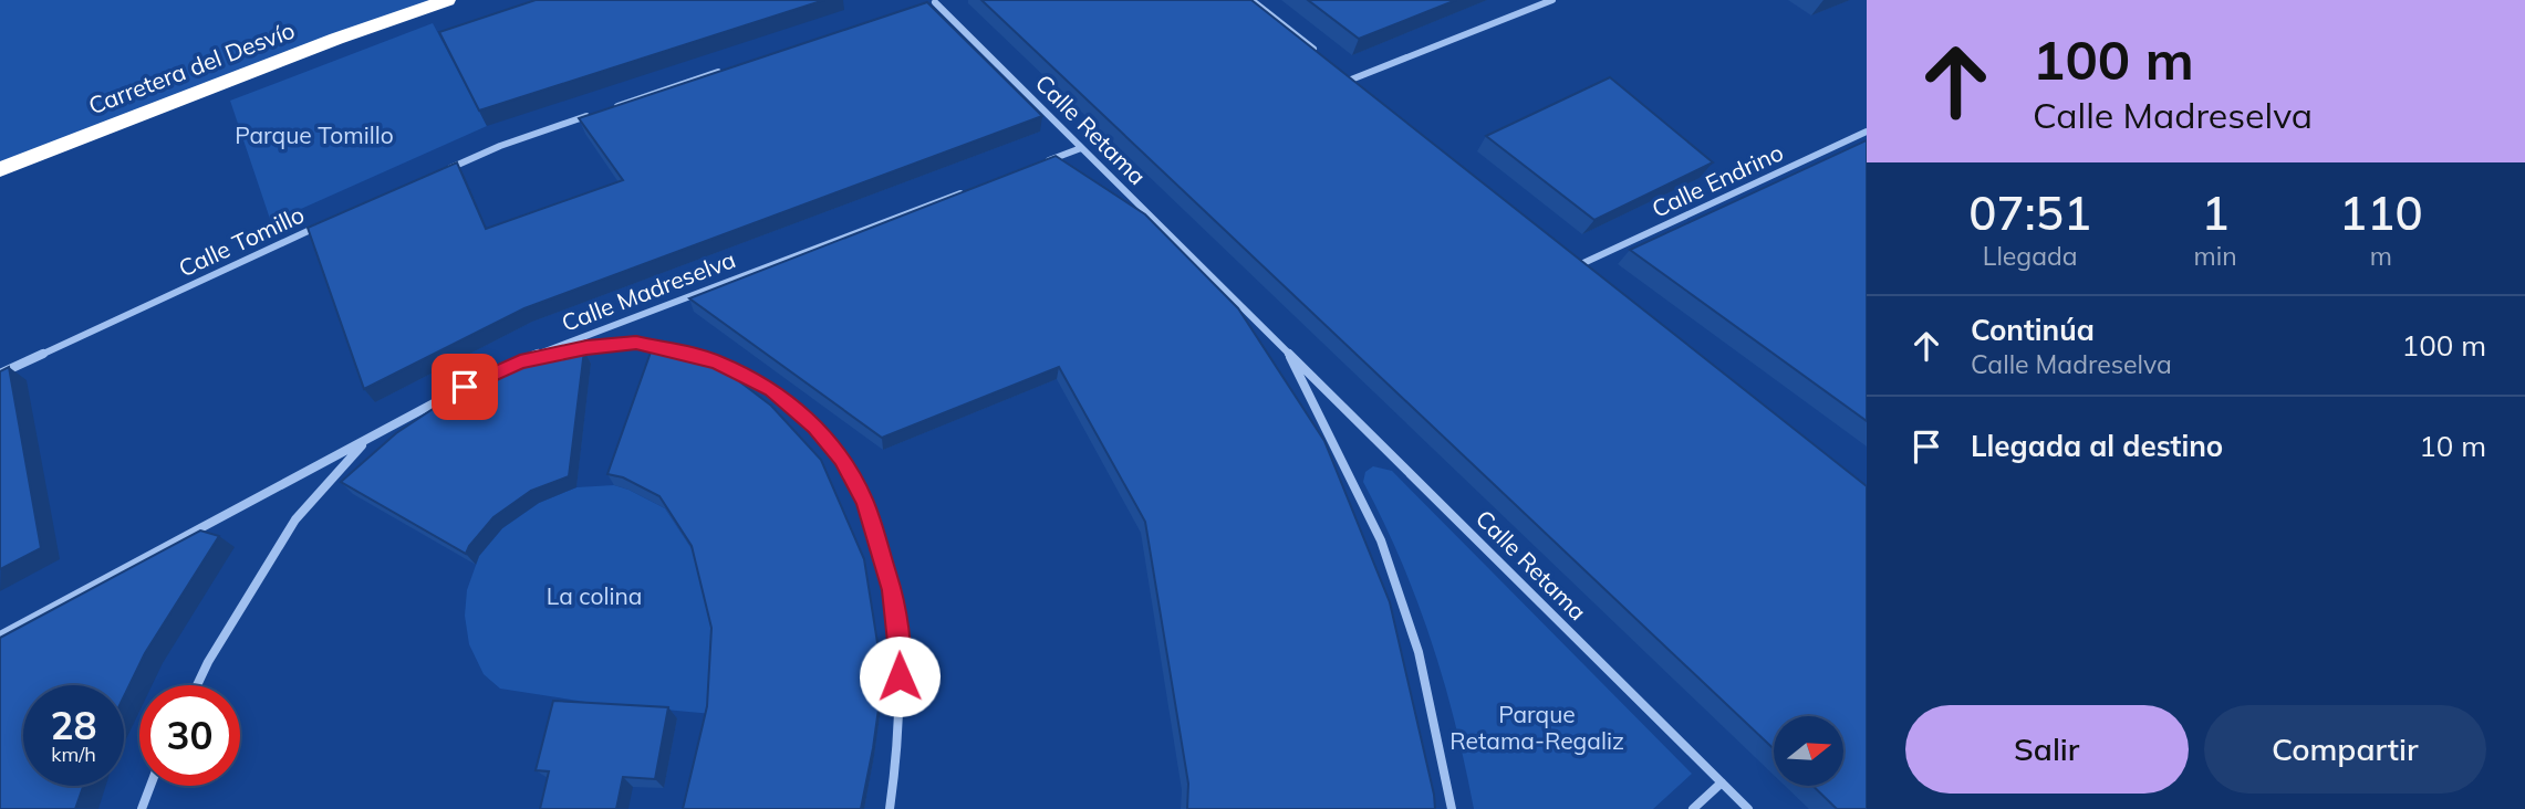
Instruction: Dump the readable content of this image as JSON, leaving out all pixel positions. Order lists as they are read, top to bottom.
{
  "streets": {
    "highway": ["Carretera del Desvío"],
    "street": [
      "Calle Retama",
      "Calle Endrino",
      "Calle Tomillo",
      "Calle Madreselva"
    ]
  },
  "parks": ["Parque Tomillo", "La colina", "Parque Retama-Regaliz"],
  "north": "right",
  "page": {
    "turn": ["100 m", "Calle Madreselva"],
    "eta": [
      "07:51",
      "Llegada",
      "1",
      "min",
      "110",
      "m"
    ],
    "list": [
      {
        "name": "Continúa",
        "note": "Calle Madreselva",
        "value": "100 m"
      },
      {
        "name": "Llegada al destino",
        "value": "10 m"
      }
    ],
    "speed": "28 km/h",
    "limit": "30",
    "buttons": ["Salir", "Compartir"]
  }
}
